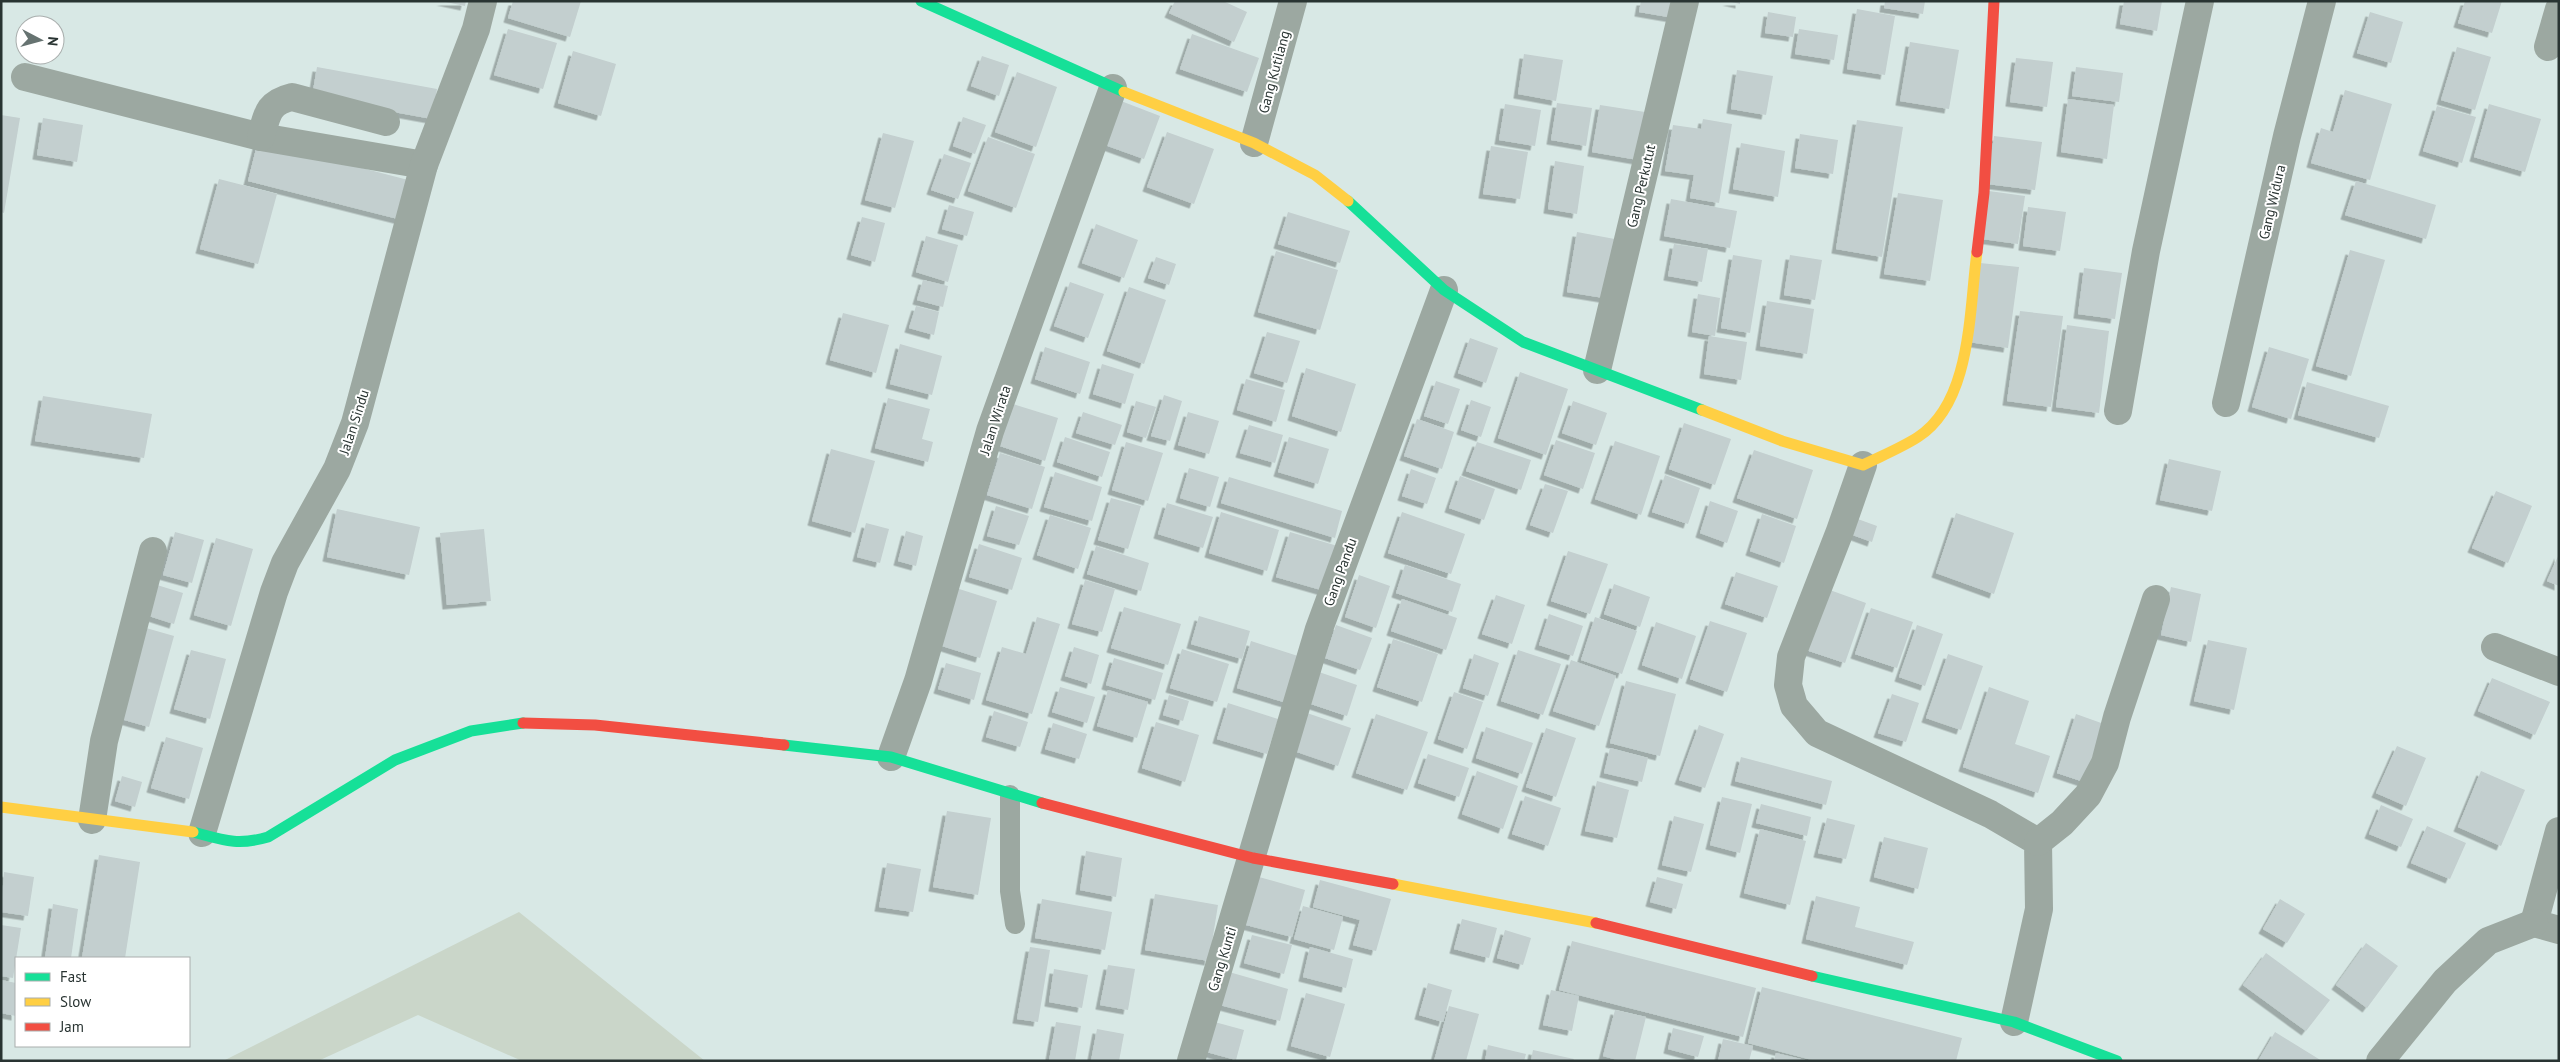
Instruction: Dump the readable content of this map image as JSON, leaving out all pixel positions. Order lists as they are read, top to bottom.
{
  "streets": {
    "street": [
      "Gang Kutilang",
      "Gang Perkutut",
      "Gang Widura",
      "Jalan Wirata",
      "Jalan Sindu",
      "Gang Pandu",
      "Gang Kunti"
    ]
  },
  "crossings": [
    ["Gang Pandu", "Gang Kunti"]
  ],
  "legend": ["Fast", "Slow", "Jam"],
  "north": "right"
}
